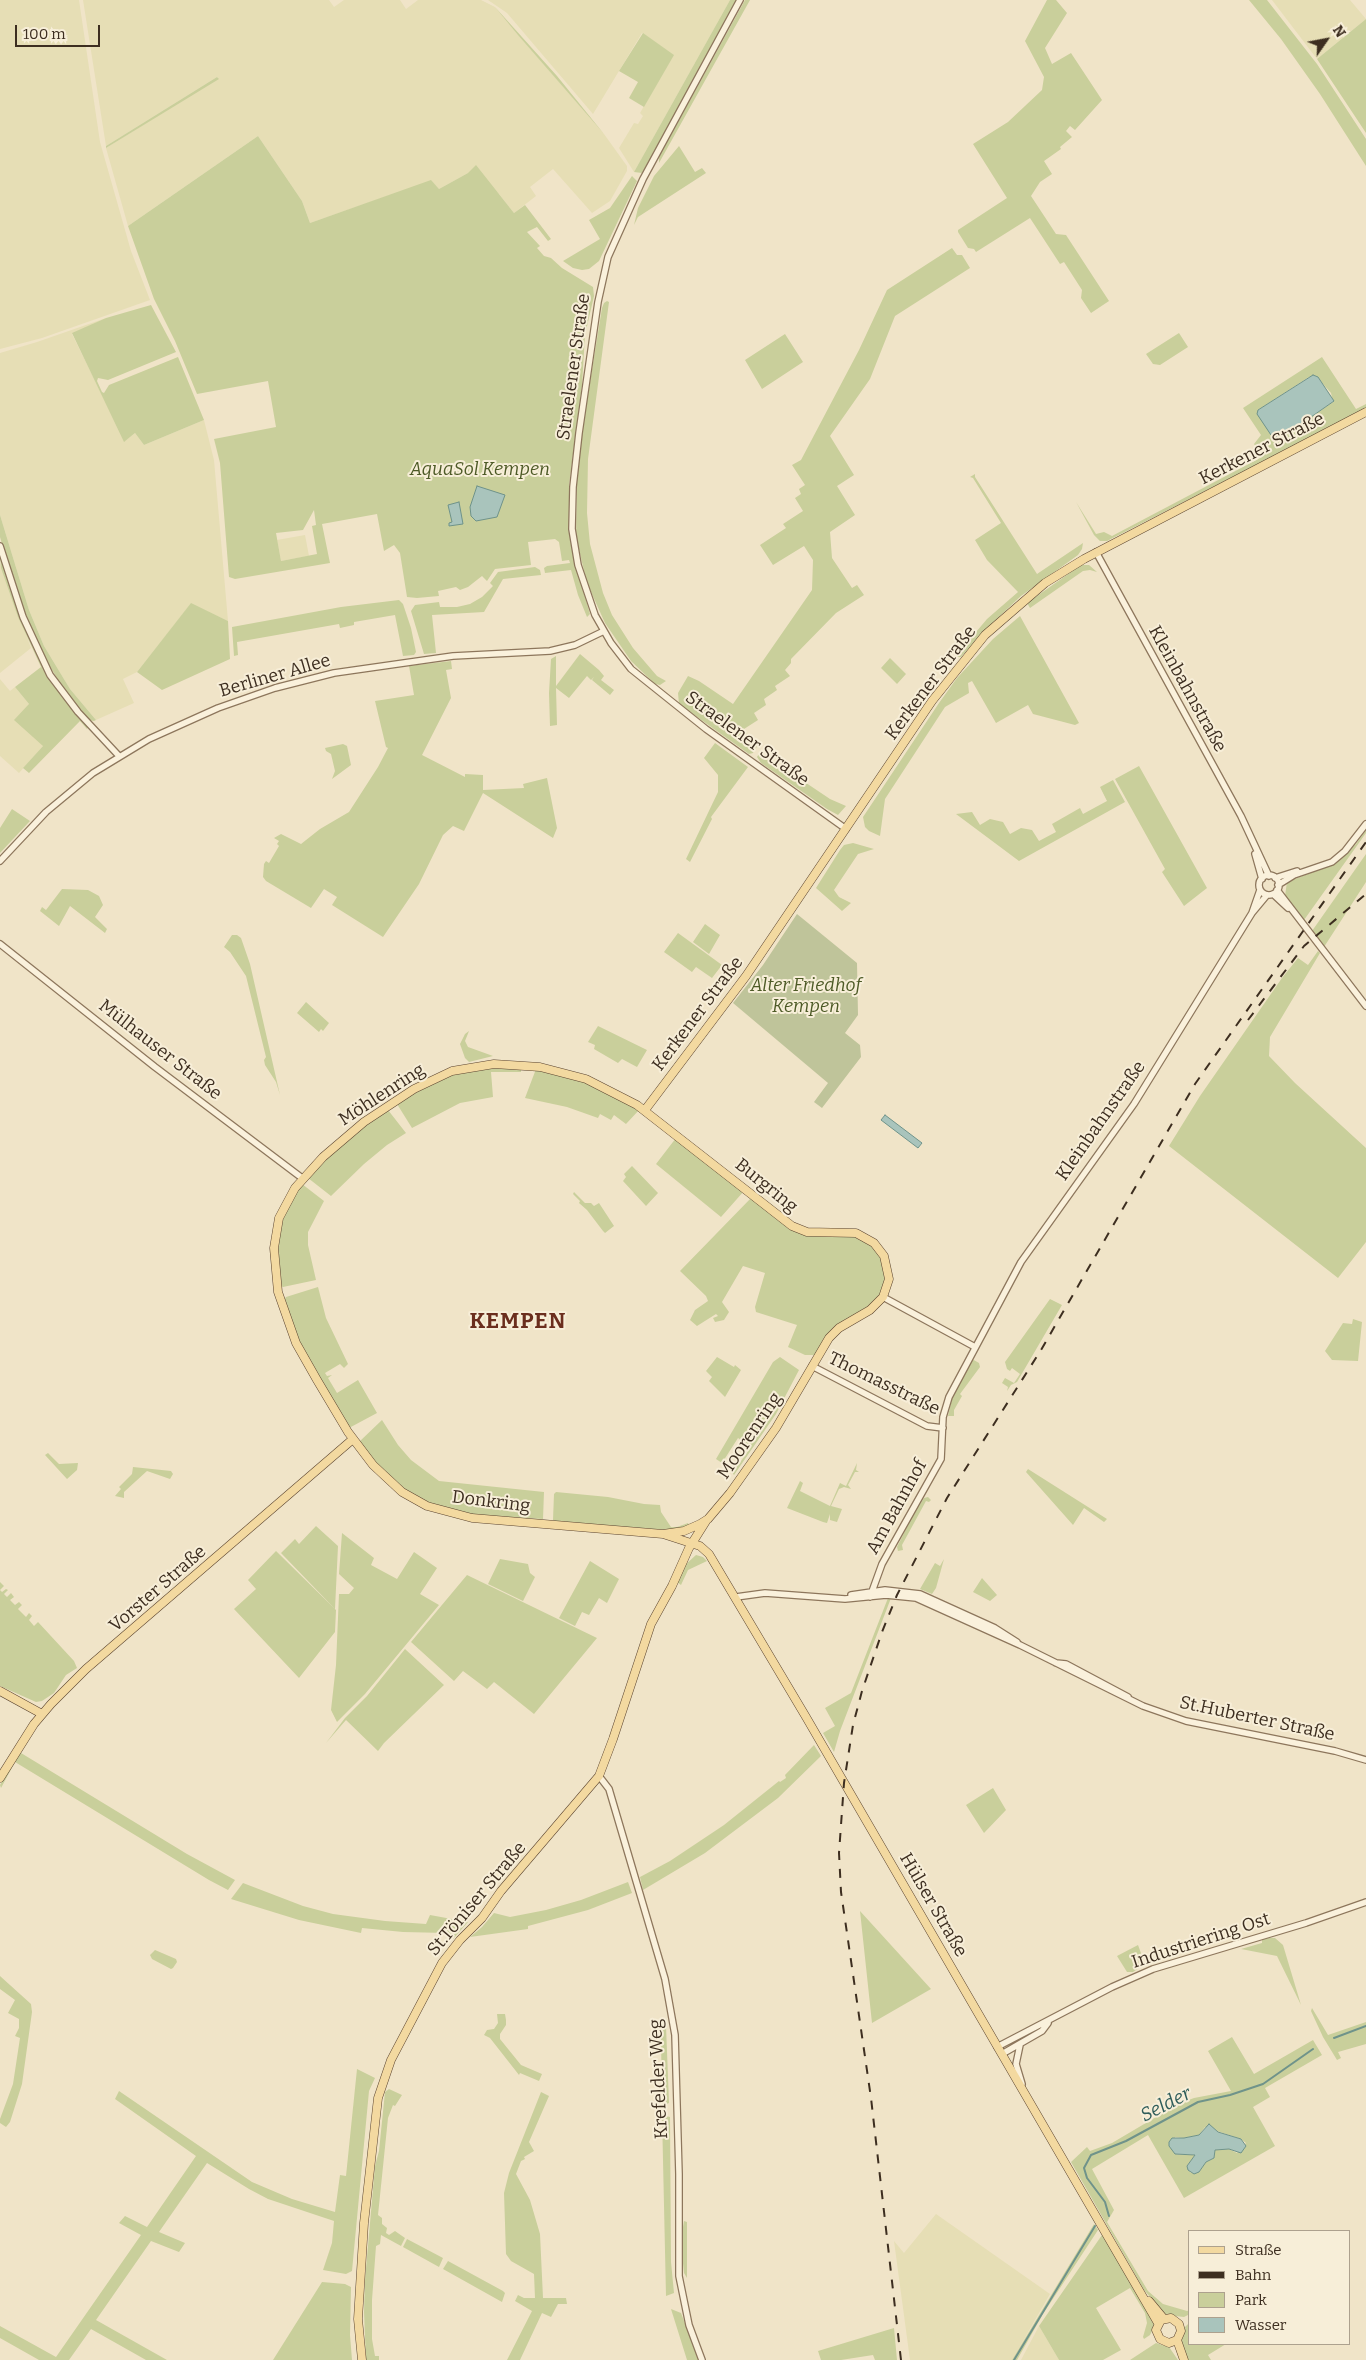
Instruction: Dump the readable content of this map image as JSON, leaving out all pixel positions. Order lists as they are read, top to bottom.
{
  "streets": {
    "main road": [
      "Kerkener Straße",
      "Möhlenring",
      "Burgring",
      "Moorenring",
      "Donkring",
      "Vorster Straße",
      "St.Töniser Straße",
      "Hülser Straße"
    ],
    "street": [
      "Straelener Straße",
      "Berliner Allee",
      "Kleinbahnstraße",
      "Mülhauser Straße",
      "Thomasstraße",
      "Am Bahnhof",
      "St.Huberter Straße",
      "Industriering Ost",
      "Krefelder Weg"
    ]
  },
  "crossings": [
    ["Straelener Straße", "Kerkener Straße"],
    ["Straelener Straße", "Berliner Allee"],
    ["Kerkener Straße", "Kleinbahnstraße"],
    ["Kerkener Straße", "Möhlenring"],
    ["Kerkener Straße", "Burgring"],
    ["Kleinbahnstraße", "Am Bahnhof"],
    ["Mülhauser Straße", "Möhlenring"],
    ["Mülhauser Straße", "Donkring"],
    ["Möhlenring", "Burgring"],
    ["Möhlenring", "Donkring"],
    ["Thomasstraße", "Moorenring"],
    ["Thomasstraße", "Am Bahnhof"],
    ["Moorenring", "Donkring"],
    ["Donkring", "Vorster Straße"],
    ["Donkring", "St.Töniser Straße"],
    ["Donkring", "Hülser Straße"],
    ["Am Bahnhof", "St.Huberter Straße"],
    ["St.Huberter Straße", "Hülser Straße"],
    ["St.Töniser Straße", "Hülser Straße"],
    ["St.Töniser Straße", "Krefelder Weg"],
    ["Hülser Straße", "Industriering Ost"]
  ],
  "districts": ["KEMPEN"],
  "water": ["Selder"],
  "parks": ["AquaSol Kempen", "Alter Friedhof Kempen"],
  "legend": [
    "Straße",
    "Bahn",
    "Park",
    "Wasser"
  ],
  "scale_bar": "100 m",
  "north": "top right"
}
